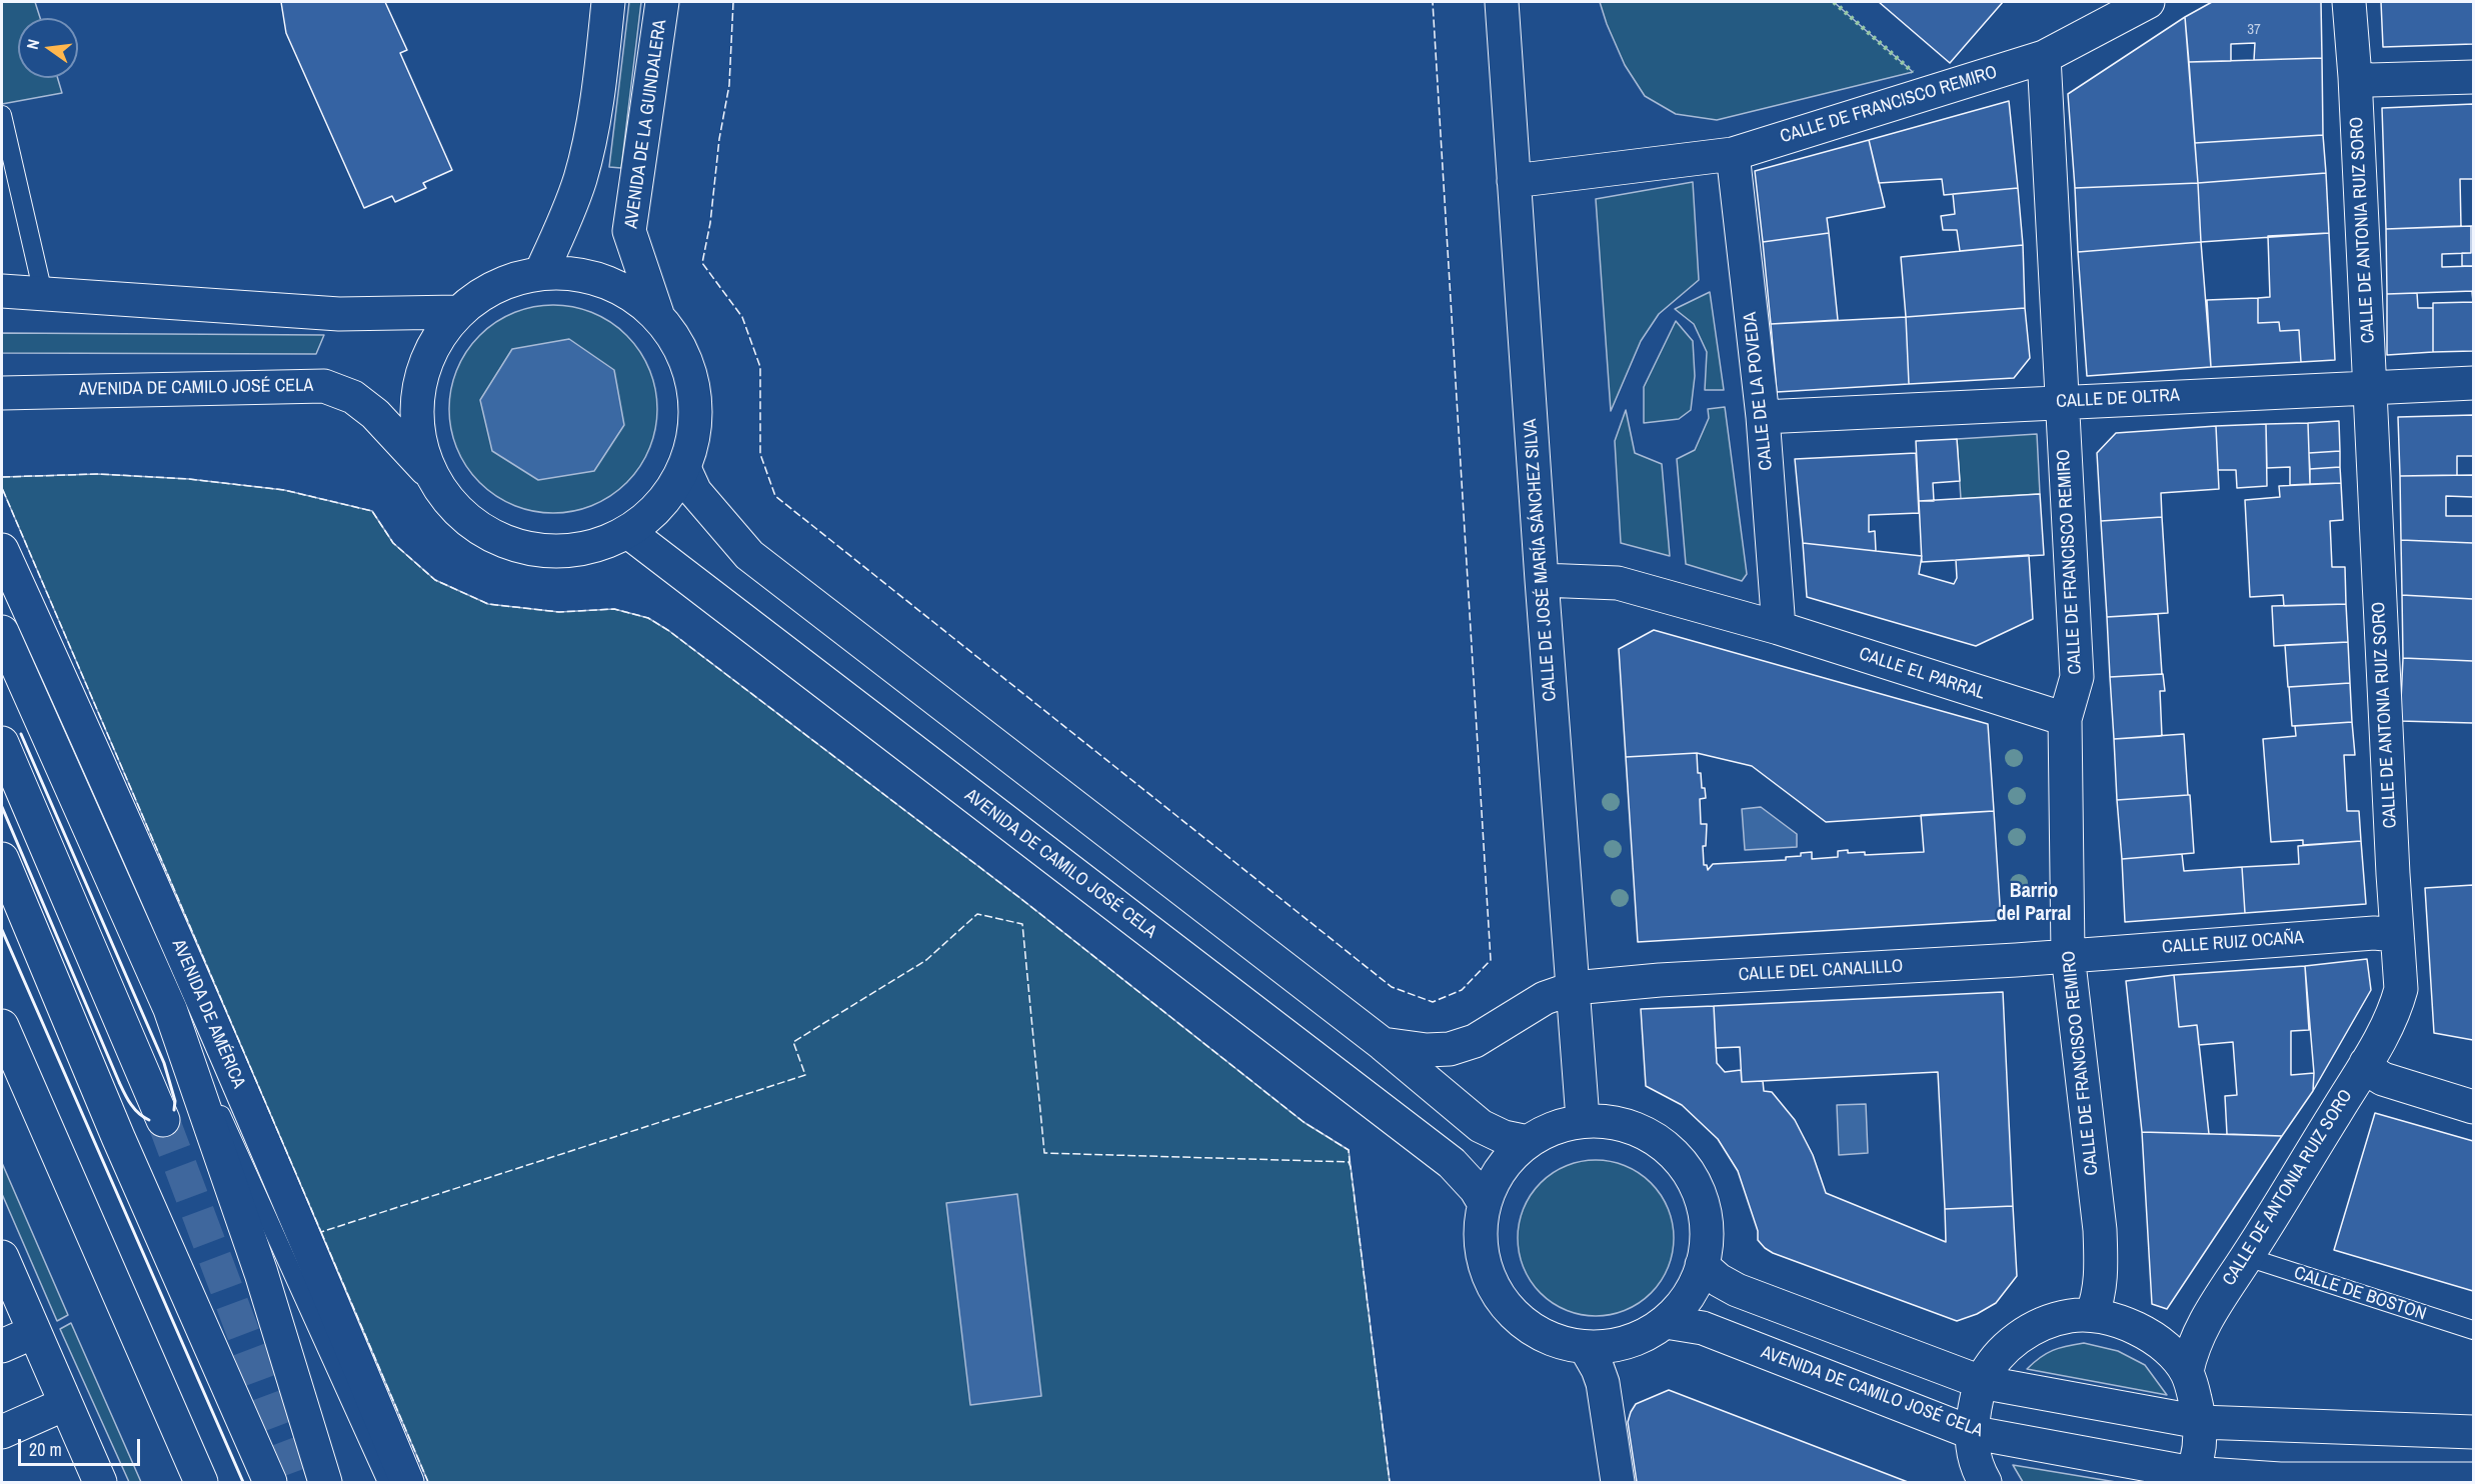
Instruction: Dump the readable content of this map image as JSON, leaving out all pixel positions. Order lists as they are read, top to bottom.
{
  "streets": {
    "main road": [
      "CALLE DE FRANCISCO REMIRO",
      "AVENIDA DE LA GUINDALERA",
      "CALLE DE ANTONIA RUIZ SORO",
      "AVENIDA DE CAMILO JOSÉ CELA",
      "CALLE DE LA POVEDA",
      "CALLE DE OLTRA",
      "CALLE DE JOSÉ MARÍA SÁNCHEZ SILVA",
      "CALLE EL PARRAL",
      "CALLE RUIZ OCAÑA",
      "CALLE DEL CANALILLO",
      "AVENIDA DE AMÉRICA"
    ],
    "lane": ["CALLE DE BOSTON"]
  },
  "crossings": [
    ["CALLE DE FRANCISCO REMIRO", "CALLE DE LA POVEDA"],
    ["CALLE DE FRANCISCO REMIRO", "CALLE DE OLTRA"],
    ["CALLE DE FRANCISCO REMIRO", "CALLE DE JOSÉ MARÍA SÁNCHEZ SILVA"],
    ["CALLE DE FRANCISCO REMIRO", "CALLE EL PARRAL"],
    ["CALLE DE FRANCISCO REMIRO", "CALLE RUIZ OCAÑA"],
    ["CALLE DE FRANCISCO REMIRO", "CALLE DEL CANALILLO"],
    ["CALLE DE ANTONIA RUIZ SORO", "CALLE DE OLTRA"],
    ["CALLE DE ANTONIA RUIZ SORO", "CALLE RUIZ OCAÑA"],
    ["CALLE DE ANTONIA RUIZ SORO", "CALLE DE BOSTON"],
    ["CALLE DE LA POVEDA", "CALLE DE OLTRA"],
    ["CALLE DE LA POVEDA", "CALLE EL PARRAL"],
    ["CALLE DE JOSÉ MARÍA SÁNCHEZ SILVA", "CALLE EL PARRAL"],
    ["CALLE DE JOSÉ MARÍA SÁNCHEZ SILVA", "CALLE DEL CANALILLO"],
    ["CALLE RUIZ OCAÑA", "CALLE DEL CANALILLO"]
  ],
  "districts": ["Barrio del Parral"],
  "house_numbers": ["37"],
  "scale_bar": "20 m",
  "north": "left"
}
